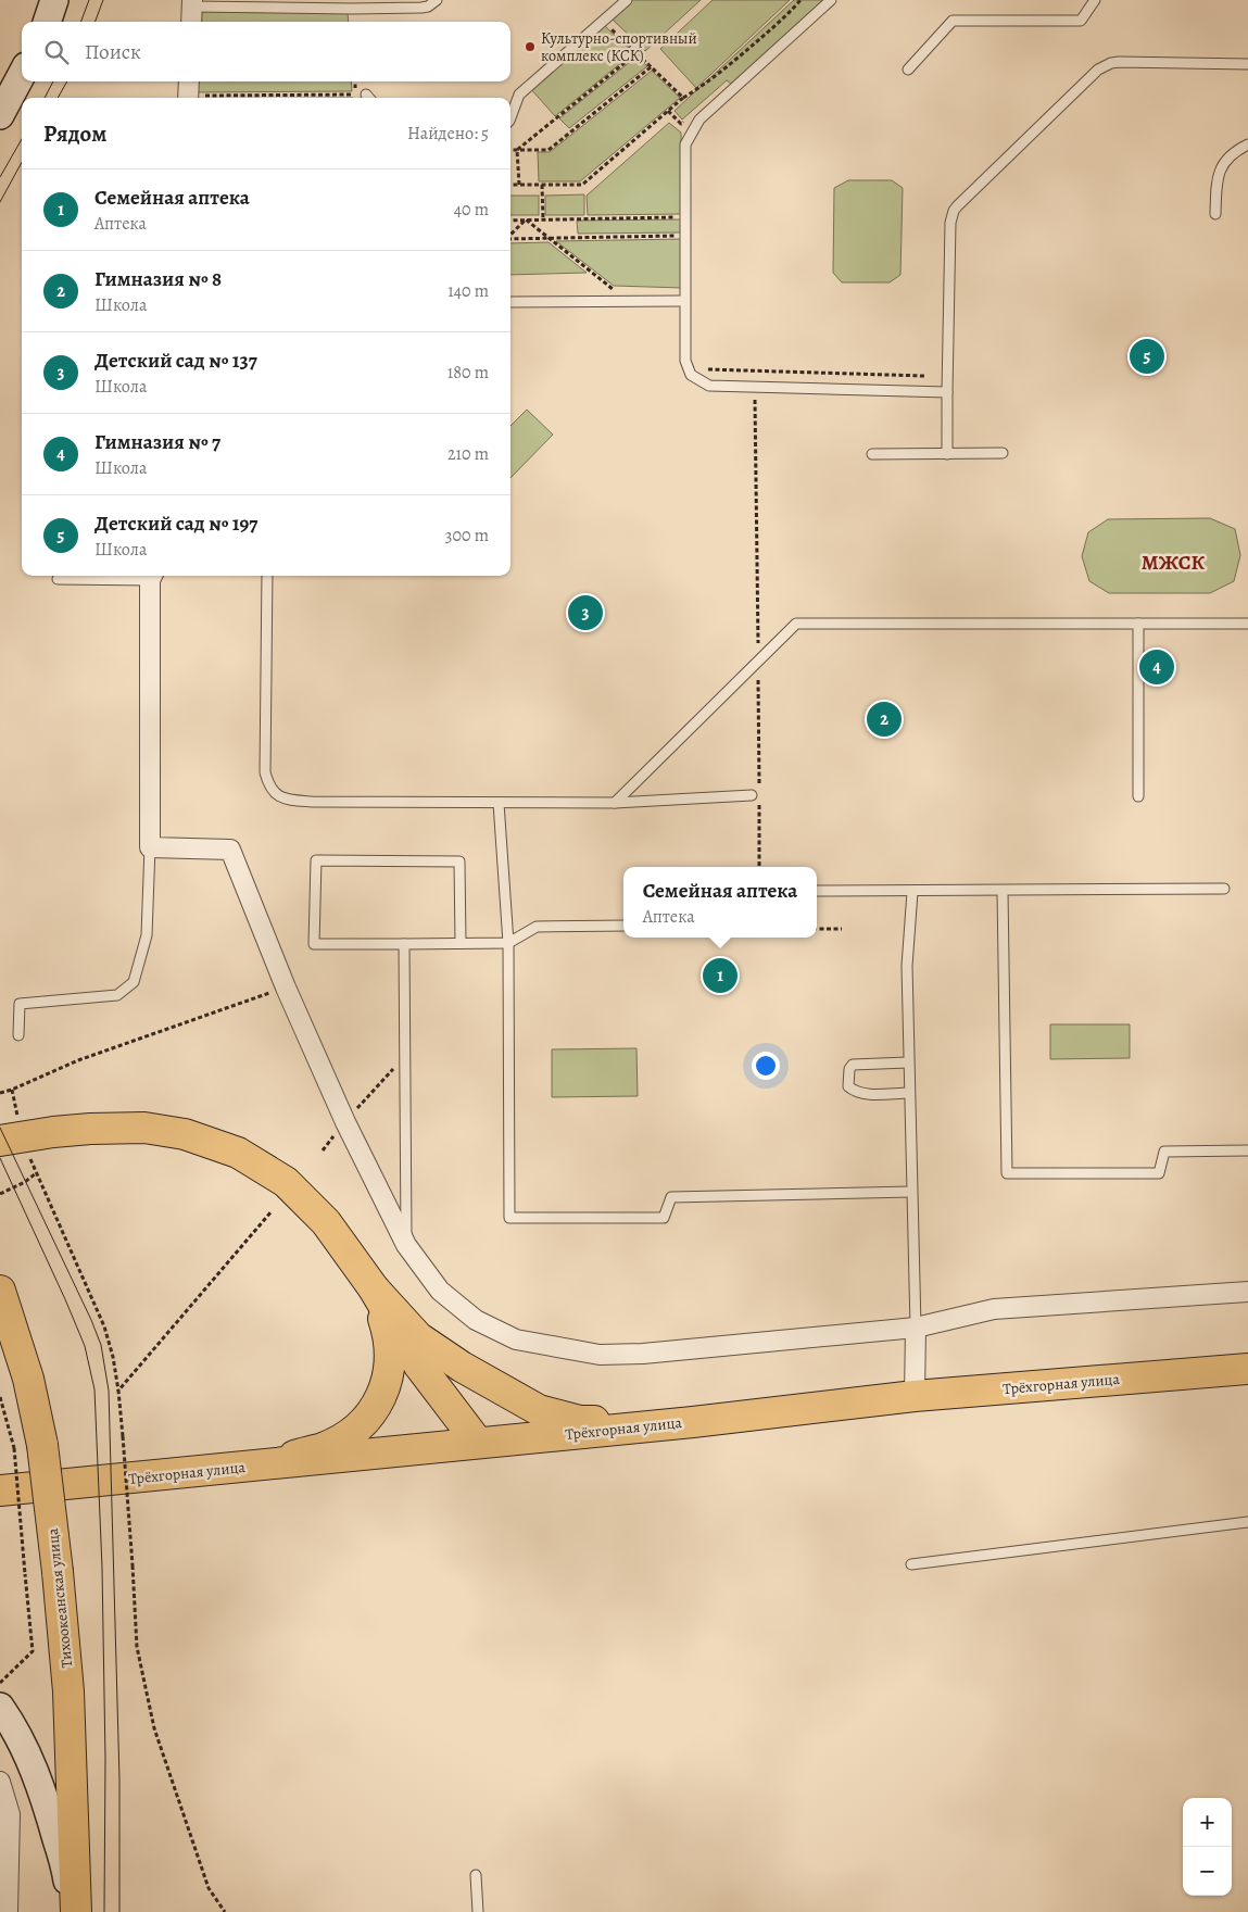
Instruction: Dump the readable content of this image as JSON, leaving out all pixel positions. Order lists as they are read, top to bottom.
{
  "streets": {
    "main road": ["Трёхгорная улица", "Тихоокеанская улица"]
  },
  "districts": ["МЖСК"],
  "places": ["Культурно-спортивный комплекс (КСК)"],
  "page": {
    "search": "Поиск",
    "heading": ["Рядом", "Найдено: 5"],
    "list": [
      {
        "mark": "1",
        "name": "Семейная аптека",
        "note": "Аптека",
        "value": "40 m"
      },
      {
        "mark": "2",
        "name": "Гимназия № 8",
        "note": "Школа",
        "value": "140 m"
      },
      {
        "mark": "3",
        "name": "Детский сад № 137",
        "note": "Школа",
        "value": "180 m"
      },
      {
        "mark": "4",
        "name": "Гимназия № 7",
        "note": "Школа",
        "value": "210 m"
      },
      {
        "mark": "5",
        "name": "Детский сад № 197",
        "note": "Школа",
        "value": "300 m"
      }
    ],
    "pins": [
      "5",
      "3",
      "4",
      "2",
      "1"
    ],
    "popup": ["Семейная аптека", "Аптека"],
    "map_buttons": ["+", "−"]
  }
}
